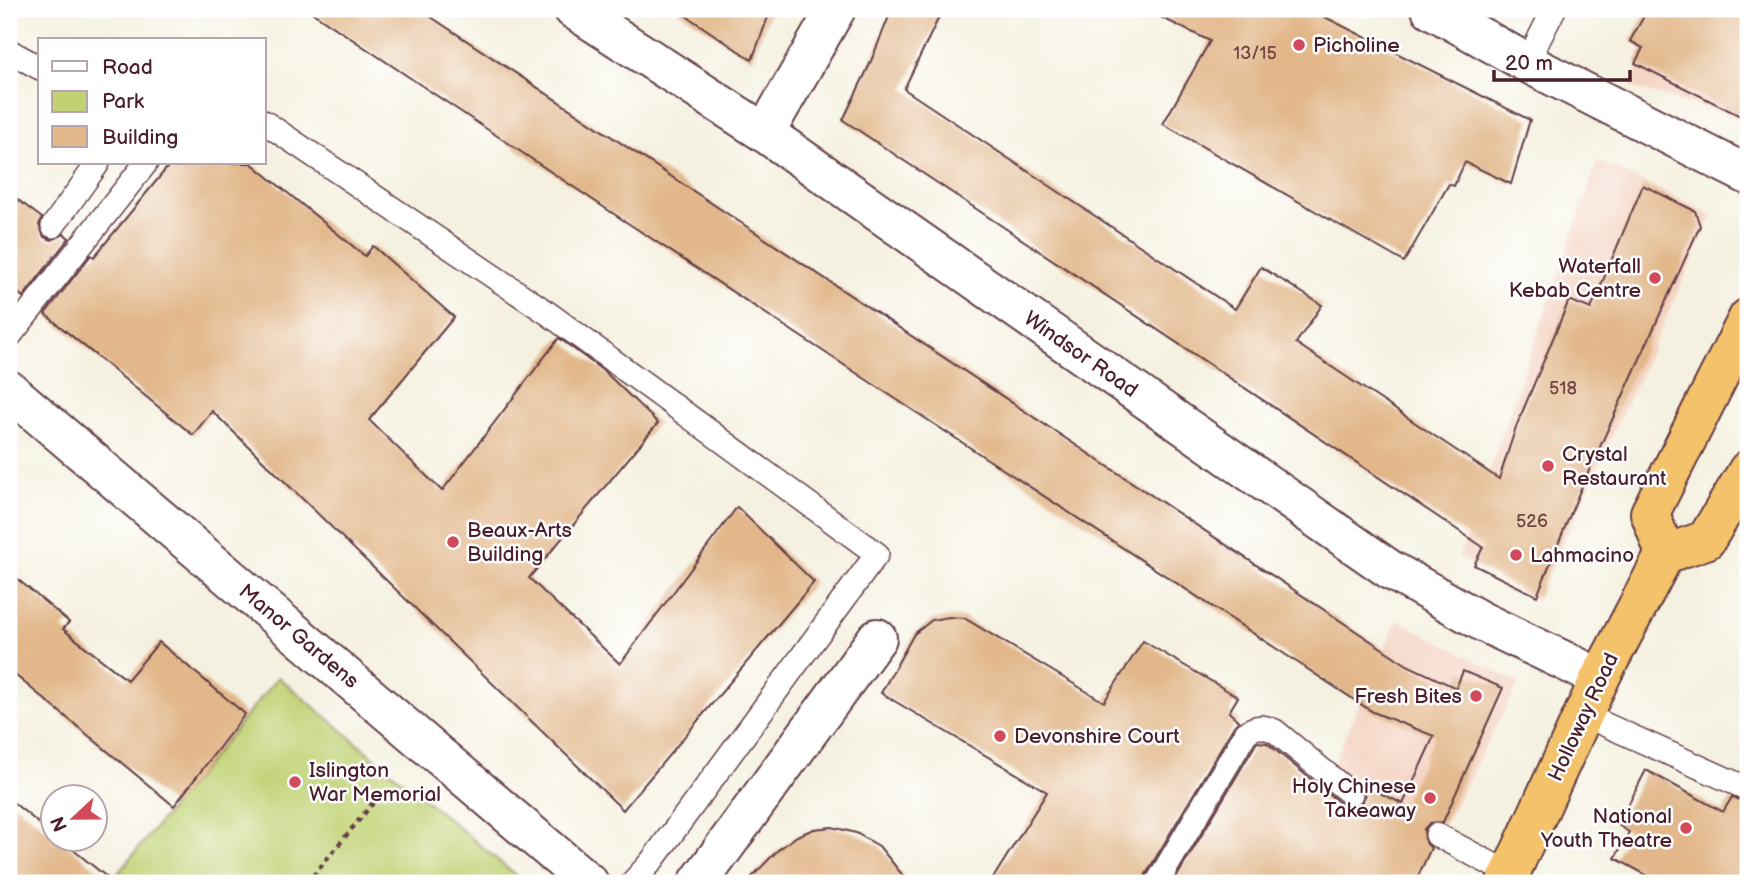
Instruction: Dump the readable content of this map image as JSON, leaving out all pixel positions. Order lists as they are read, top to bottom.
{
  "streets": {
    "highway": ["Holloway Road"],
    "street": ["Windsor Road", "Manor Gardens"]
  },
  "crossings": [
    ["Windsor Road", "Holloway Road"]
  ],
  "places": [
    "Picholine",
    "Waterfall Kebab Centre",
    "Crystal Restaurant",
    "Beaux-Arts Building",
    "Lahmacino",
    "Fresh Bites",
    "Devonshire Court",
    "Islington War Memorial",
    "Holy Chinese Takeaway",
    "National Youth Theatre"
  ],
  "house_numbers": ["13/15", "518", "526"],
  "legend": ["Road", "Park", "Building"],
  "scale_bar": "20 m",
  "north": "left"
}
